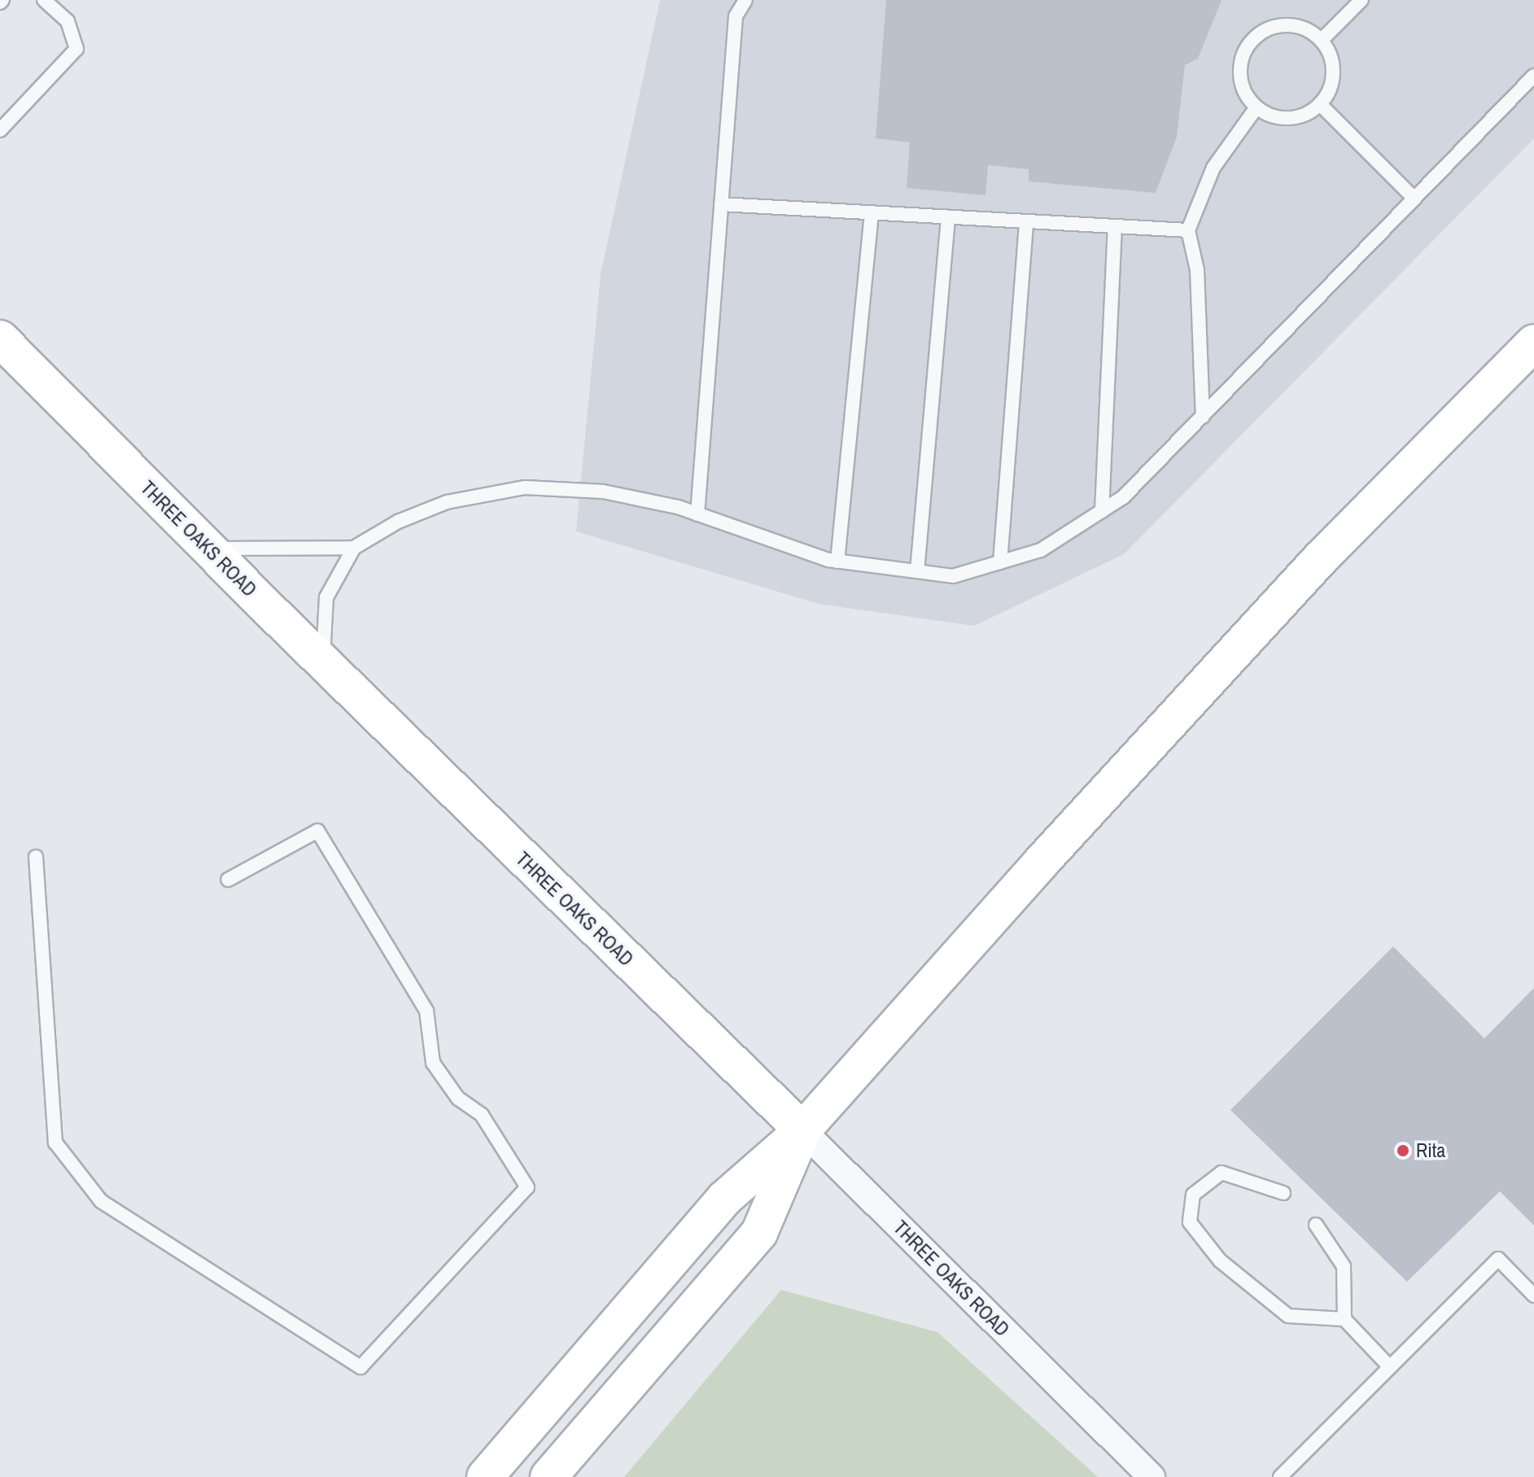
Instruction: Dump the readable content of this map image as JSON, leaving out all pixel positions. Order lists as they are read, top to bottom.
{
  "streets": {
    "main road": ["THREE OAKS ROAD"]
  },
  "places": ["Rita"]
}
